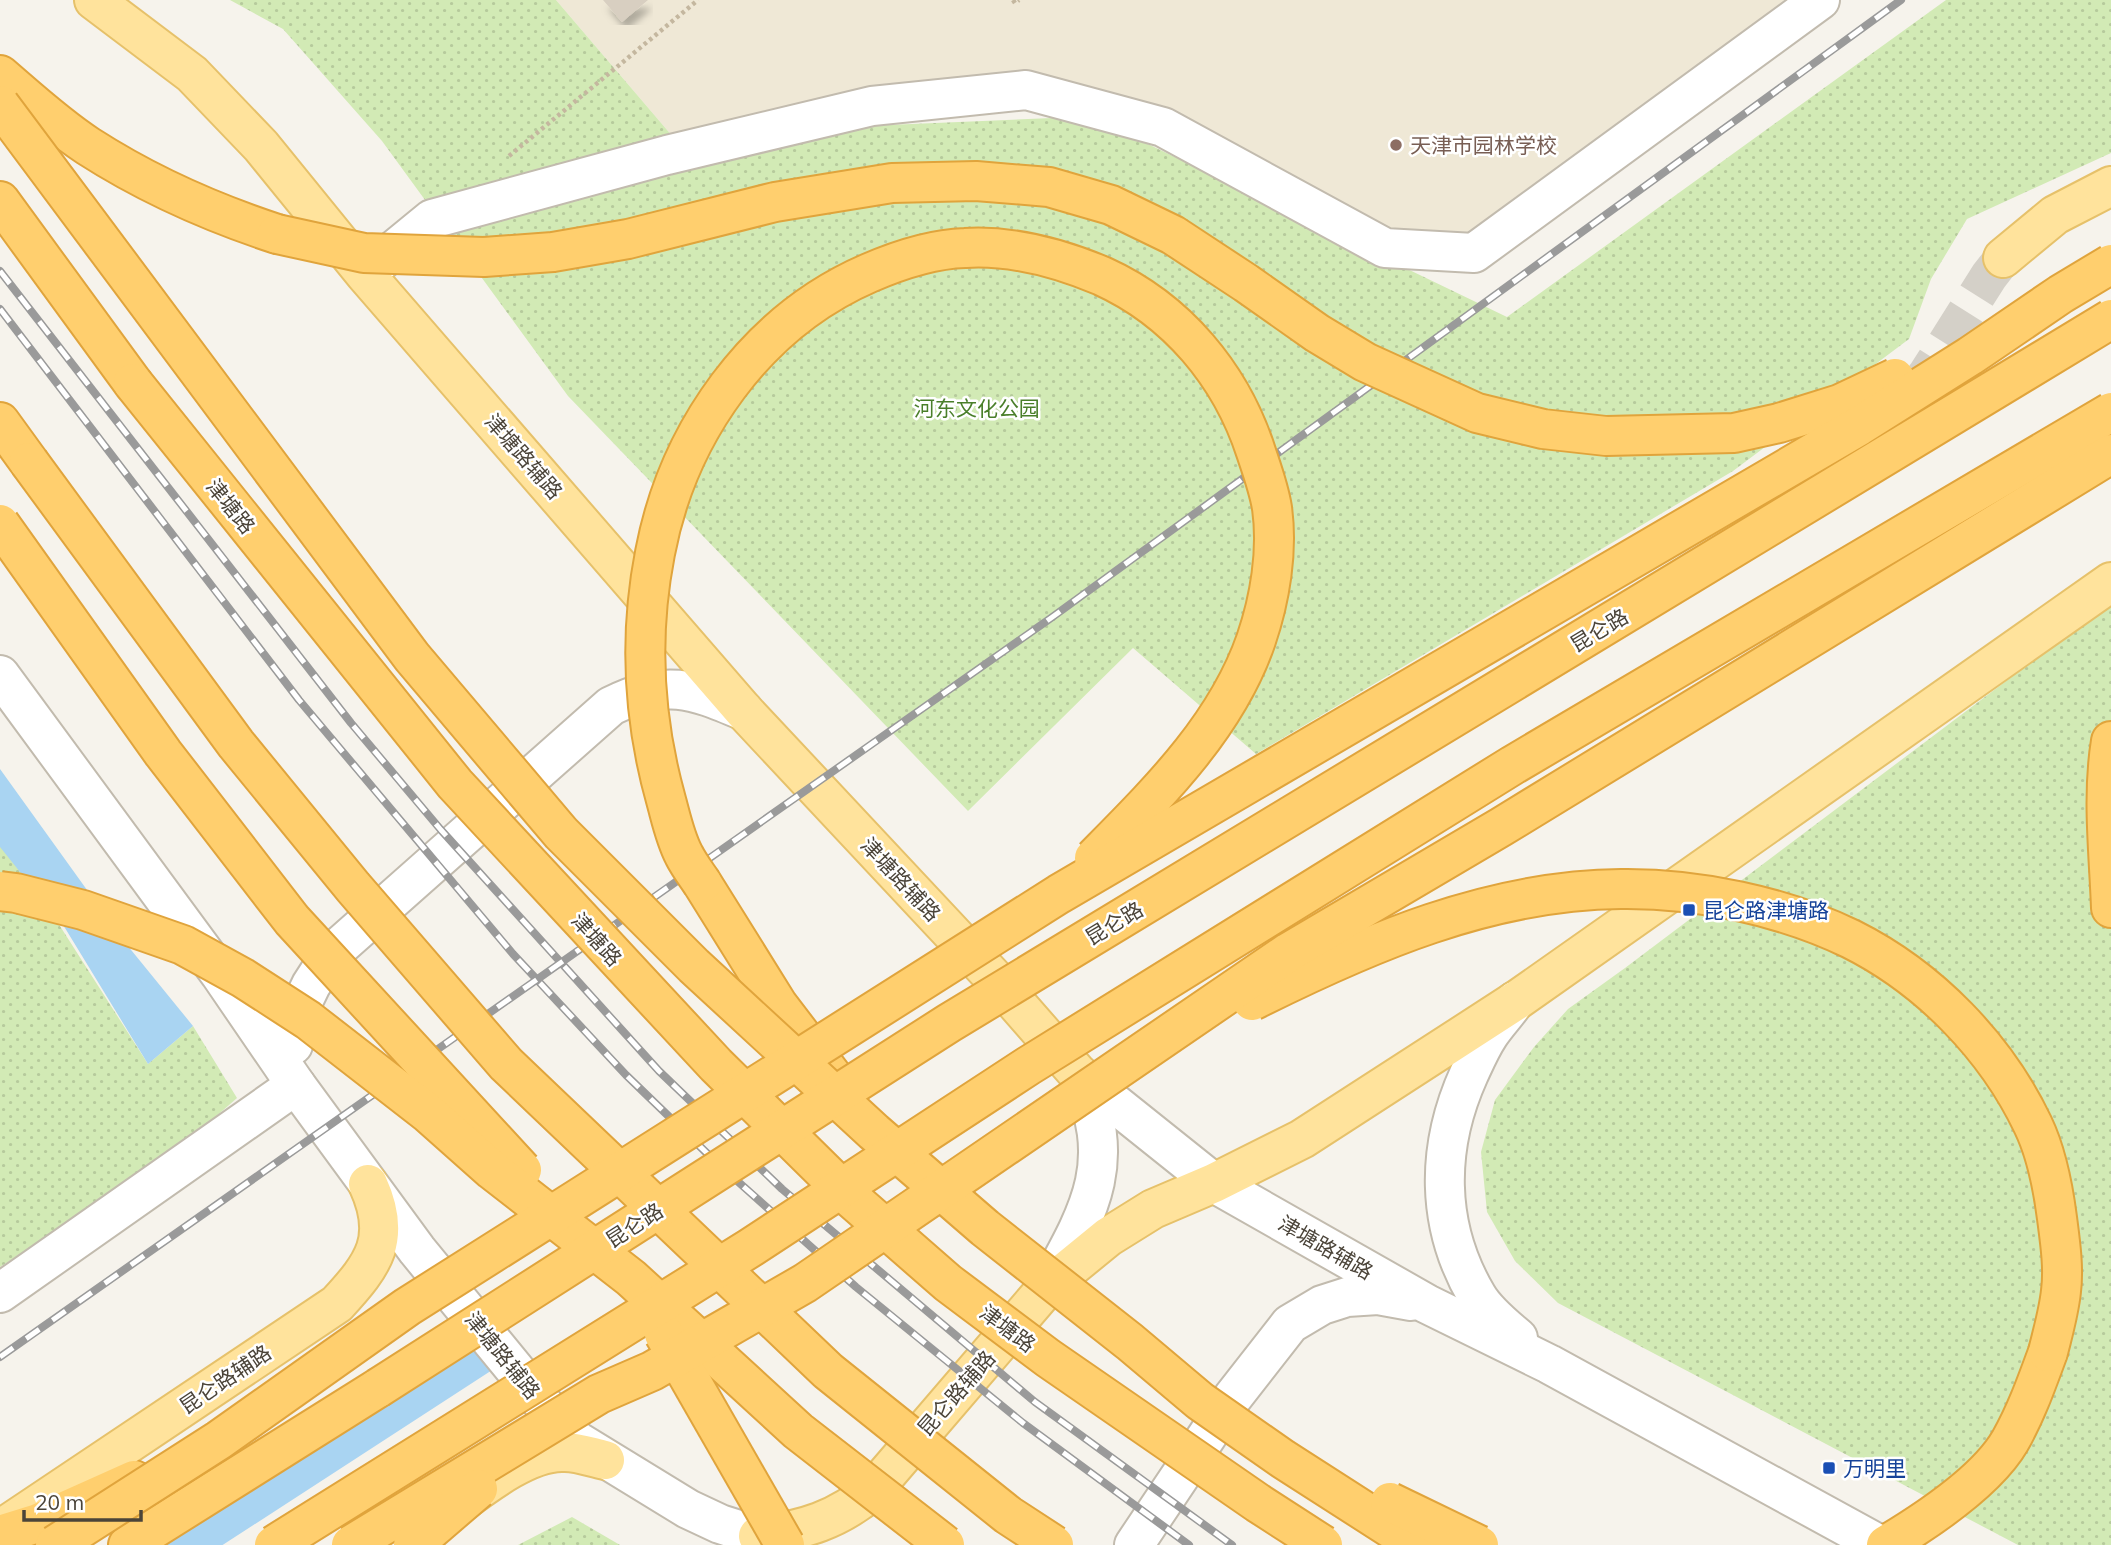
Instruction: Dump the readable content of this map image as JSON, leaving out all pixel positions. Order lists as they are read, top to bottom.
{
  "streets": {
    "highway": ["津塘路", "昆仑路"],
    "main road": ["津塘路辅路", "昆仑路辅路"]
  },
  "crossings": [
    ["津塘路辅路", "昆仑路辅路"]
  ],
  "parks": ["河东文化公园"],
  "places": {
    "other": ["天津市园林学校"],
    "transit": ["昆仑路津塘路", "万明里"]
  },
  "scale_bar": "20 m"
}
